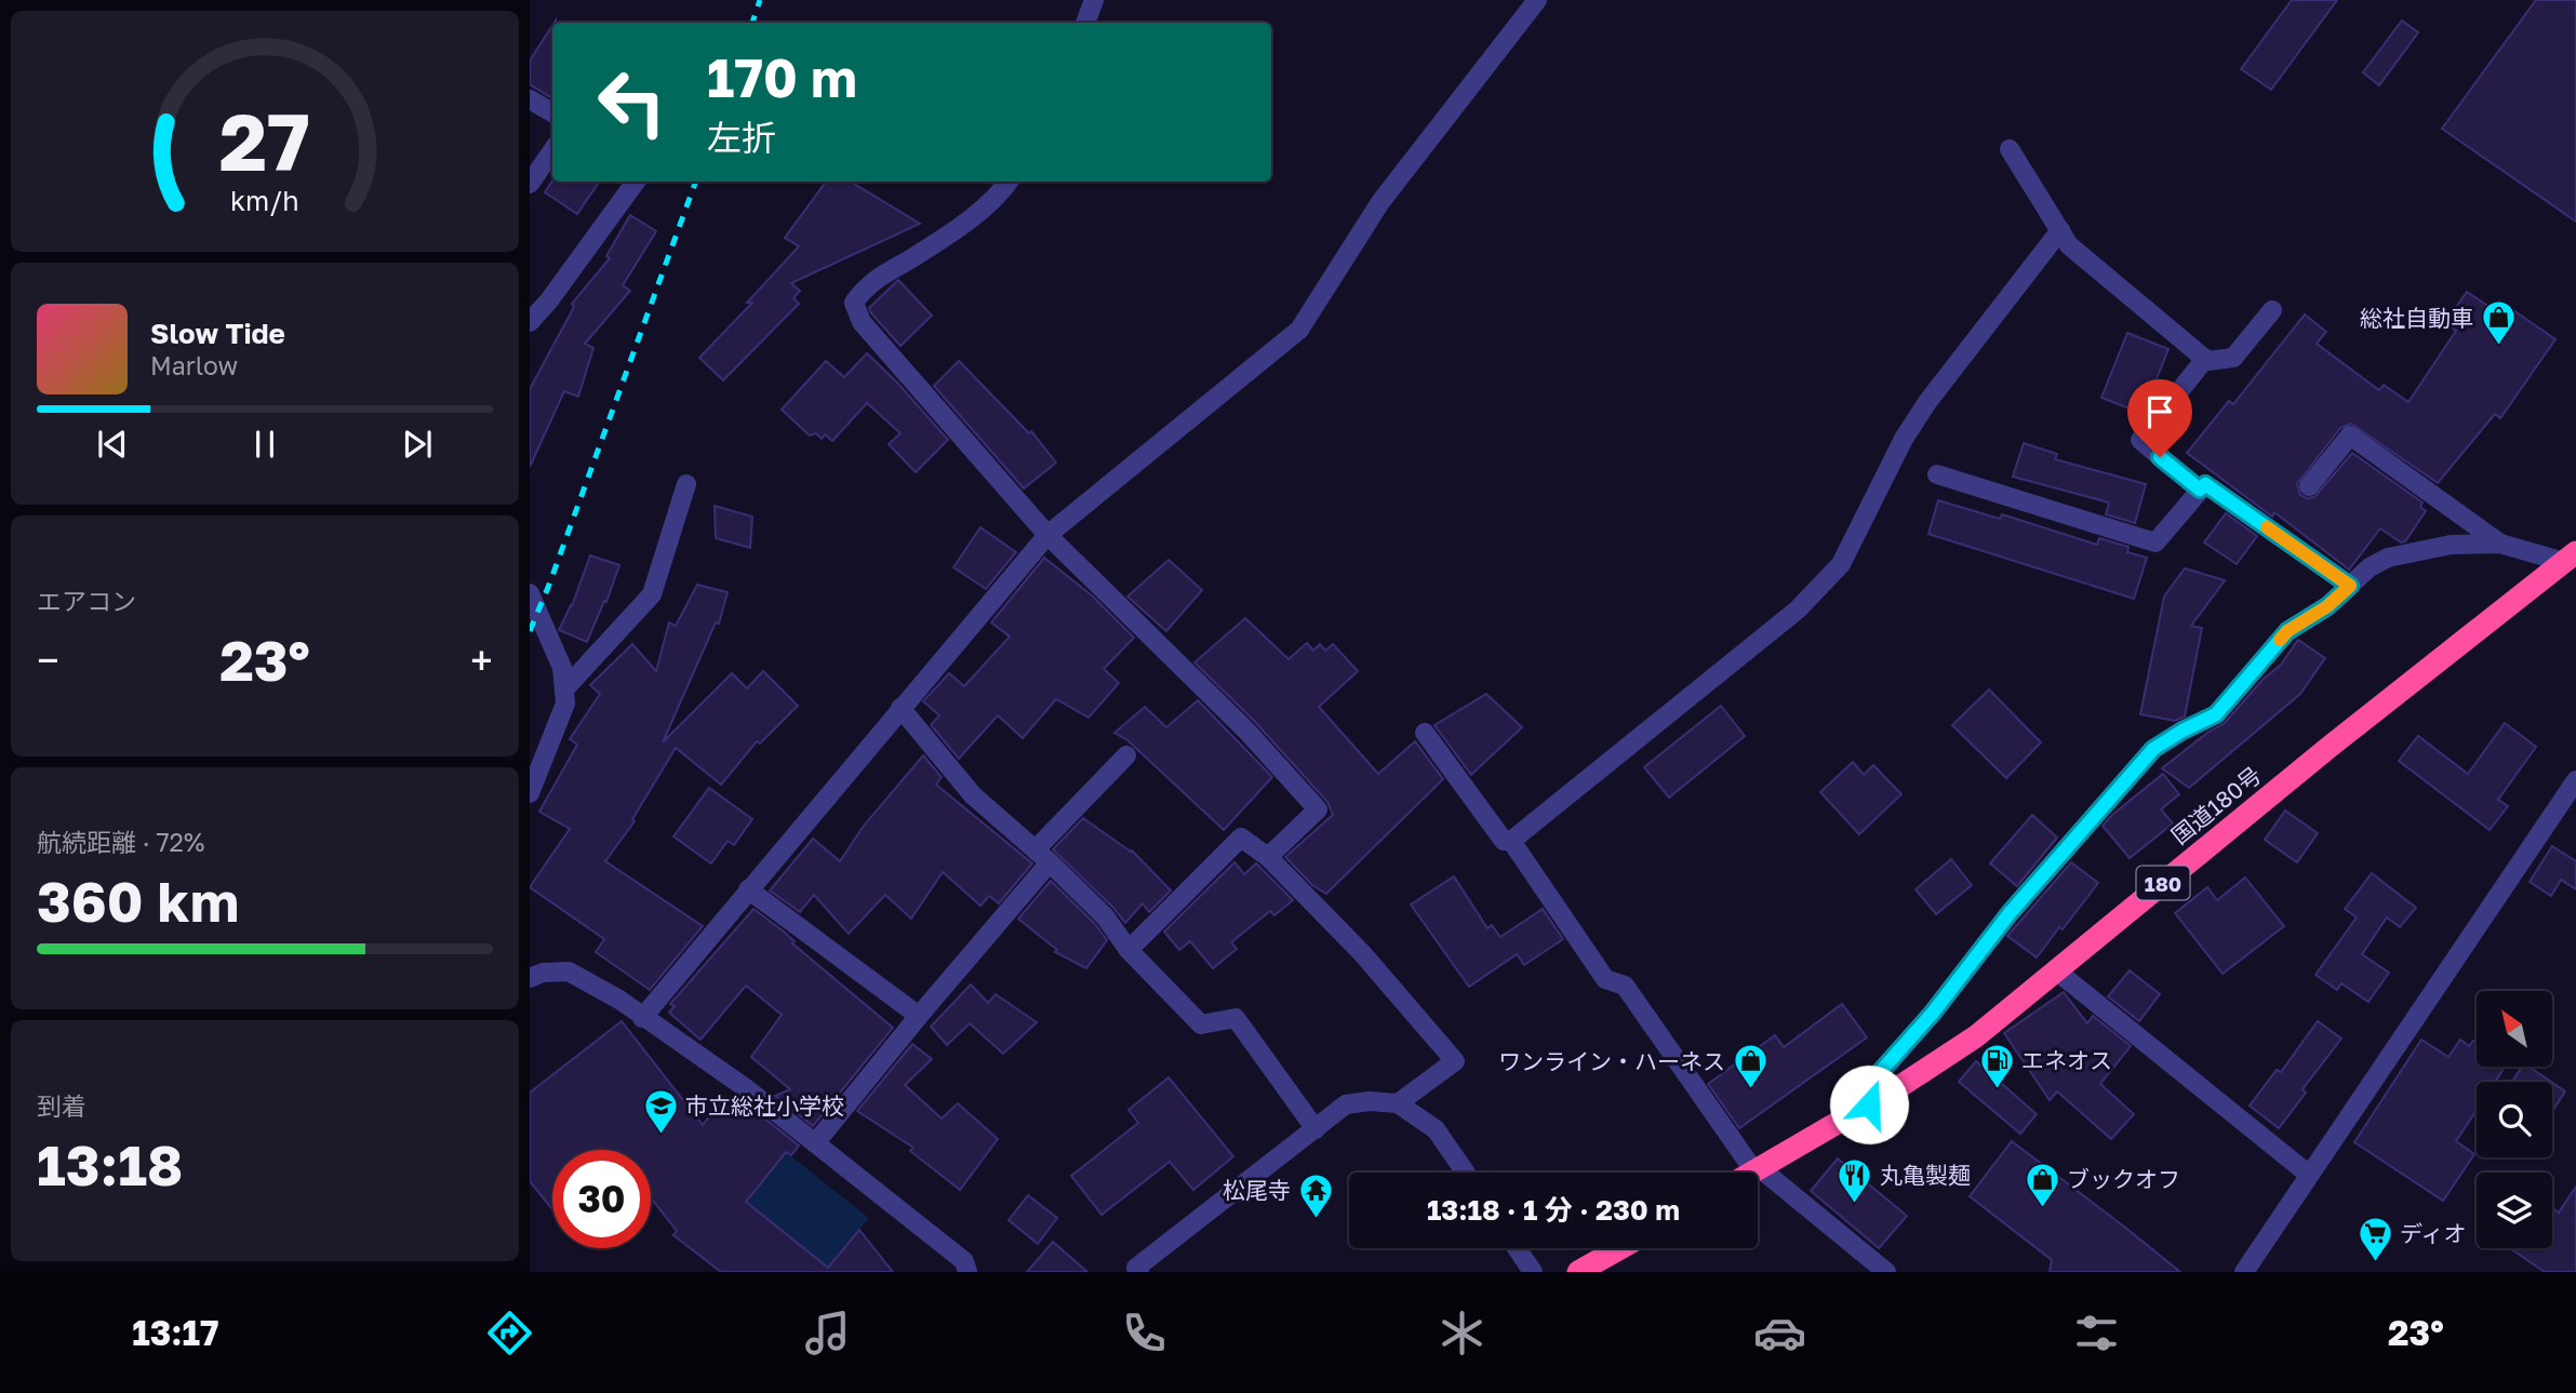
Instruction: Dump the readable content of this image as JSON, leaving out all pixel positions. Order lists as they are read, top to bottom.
{
  "streets": {
    "highway": ["国道180号", "180"]
  },
  "places": {
    "shop": ["総社自動車", "ワンライン・ハーネス", "ブックオフ"],
    "fuel station": ["エネオス"],
    "school or university": ["市立総社小学校"],
    "restaurant": ["丸亀製麺"],
    "temple": ["松尾寺"],
    "supermarket": ["ディオ"]
  },
  "north": "top left",
  "page": {
    "turn": ["170 m", "左折"],
    "song": ["Slow Tide", "Marlow"],
    "tile": [
      "エアコン",
      ["航続距離 · 72%", "360 km"],
      ["到着", "13:18"]
    ],
    "heat": ["−", "23°", "+"],
    "limit": "30",
    "trip": "13:18 · 1 分 · 230 m",
    "tabs": ["13:17", "23°"],
    "gauge": ["27", "km/h"]
  }
}
